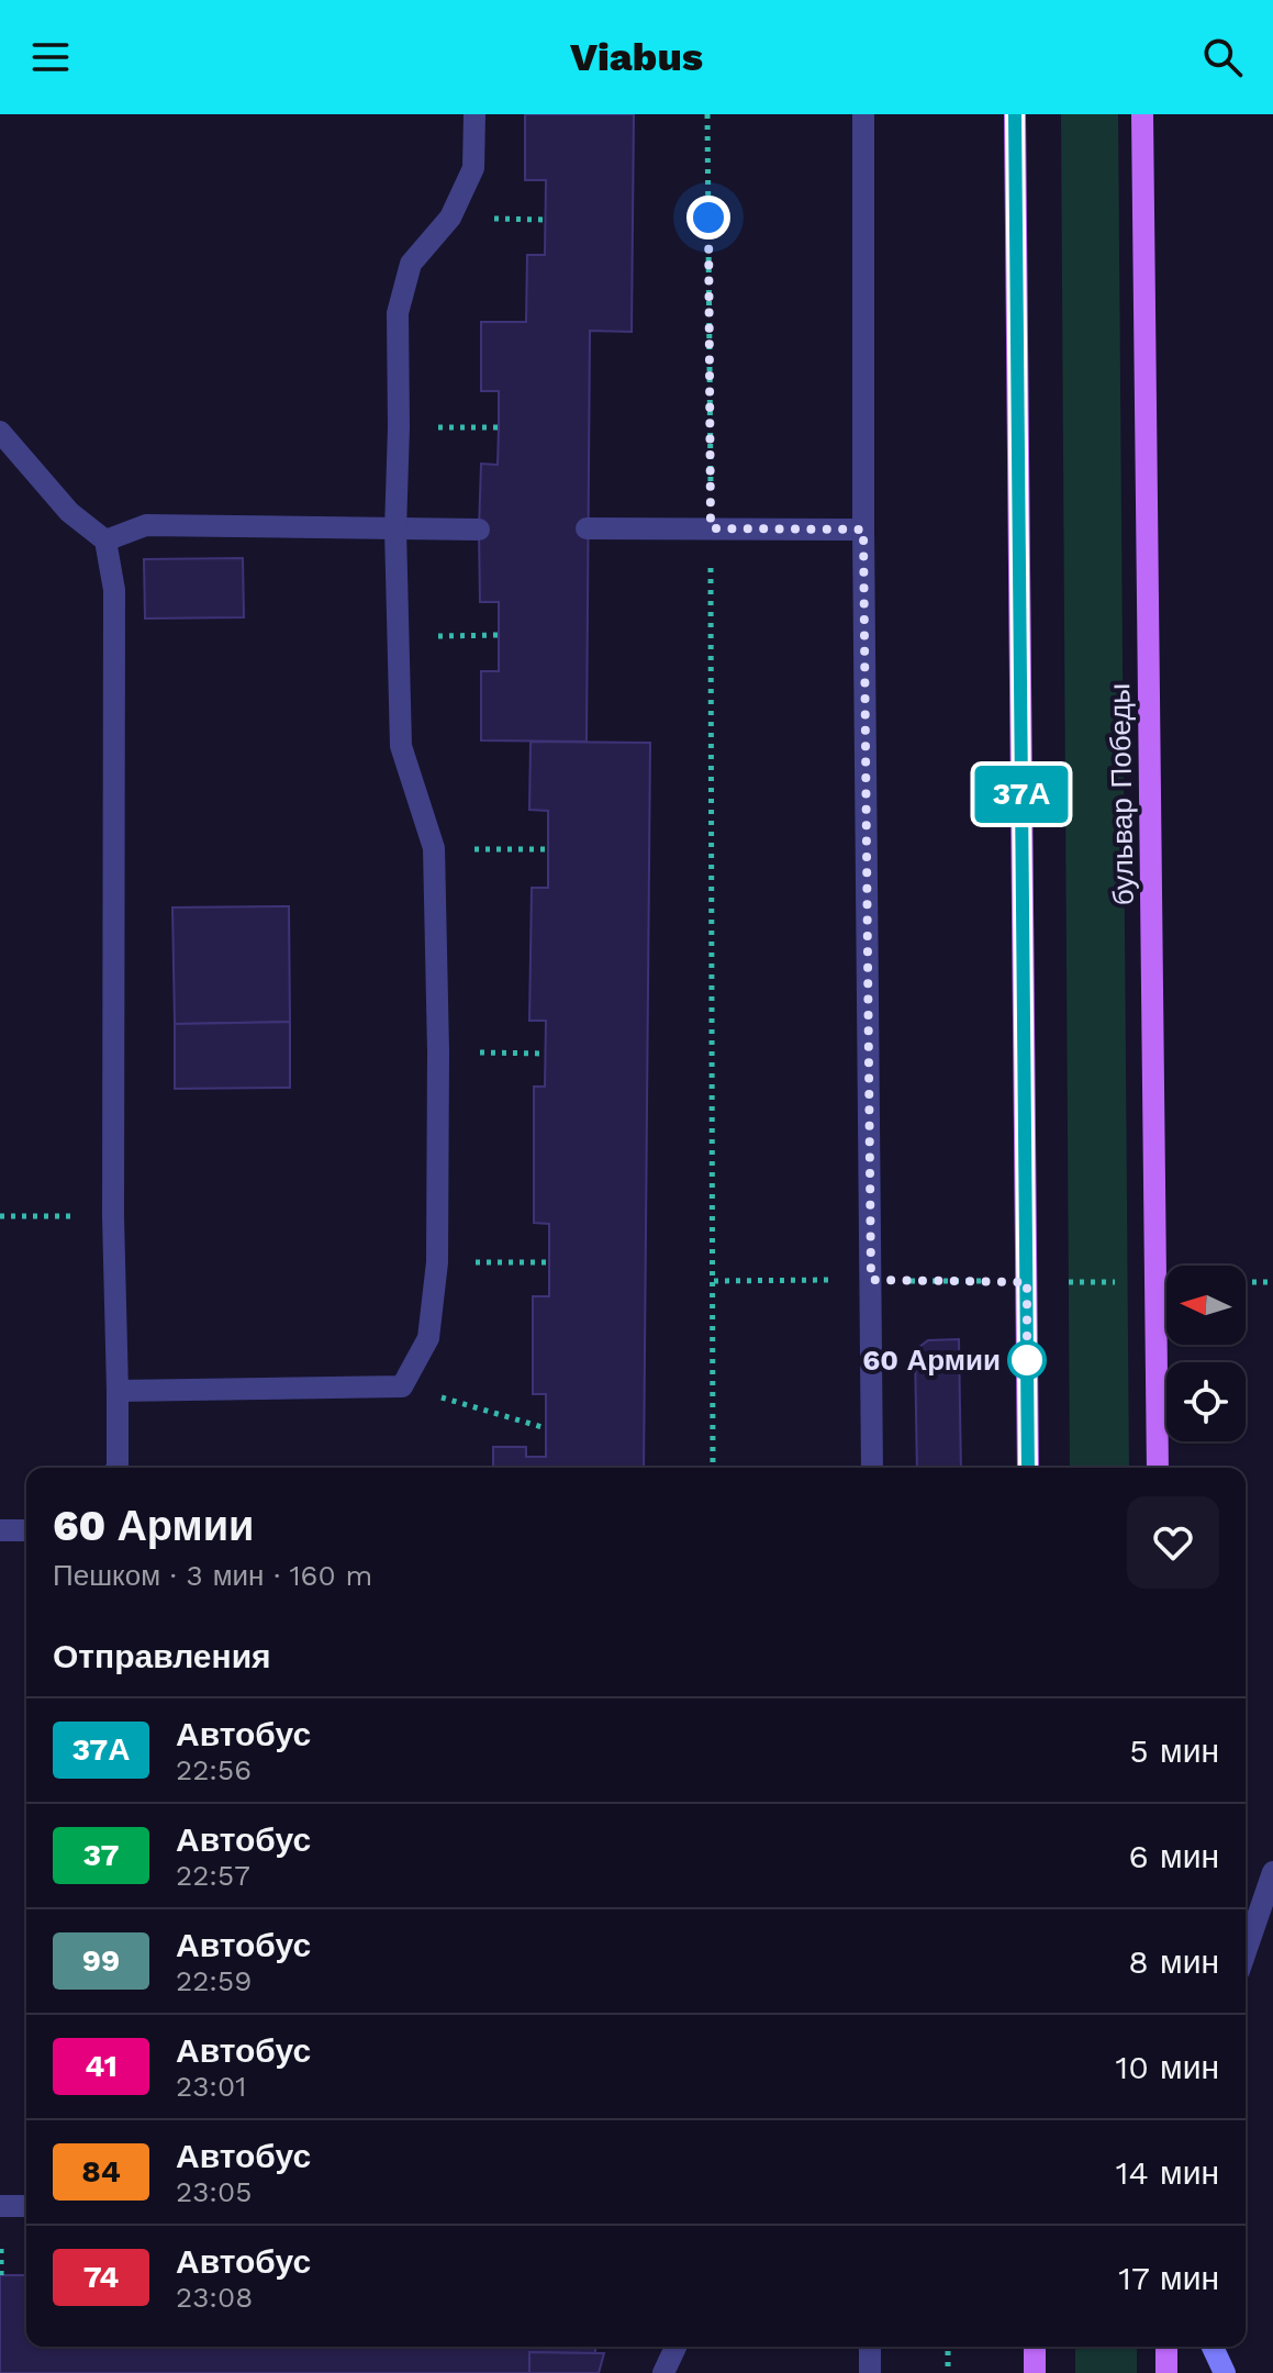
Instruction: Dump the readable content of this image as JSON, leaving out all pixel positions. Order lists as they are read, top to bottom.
{
  "streets": {
    "main road": ["бульвар Победы"]
  },
  "places": ["60 Армии"],
  "lines": ["bus line 37А"],
  "north": "left",
  "page": {
    "header": "Viabus",
    "on_map": "37А",
    "heading": [
      ["60 Армии", "Пешком · 3 мин · 160 m"],
      "Отправления"
    ],
    "list": [
      {
        "mark": "37А",
        "name": "Автобус",
        "note": "22:56",
        "value": "5 мин"
      },
      {
        "mark": "37",
        "name": "Автобус",
        "note": "22:57",
        "value": "6 мин"
      },
      {
        "mark": "99",
        "name": "Автобус",
        "note": "22:59",
        "value": "8 мин"
      },
      {
        "mark": "41",
        "name": "Автобус",
        "note": "23:01",
        "value": "10 мин"
      },
      {
        "mark": "84",
        "name": "Автобус",
        "note": "23:05",
        "value": "14 мин"
      },
      {
        "mark": "74",
        "name": "Автобус",
        "note": "23:08",
        "value": "17 мин"
      }
    ]
  }
}
